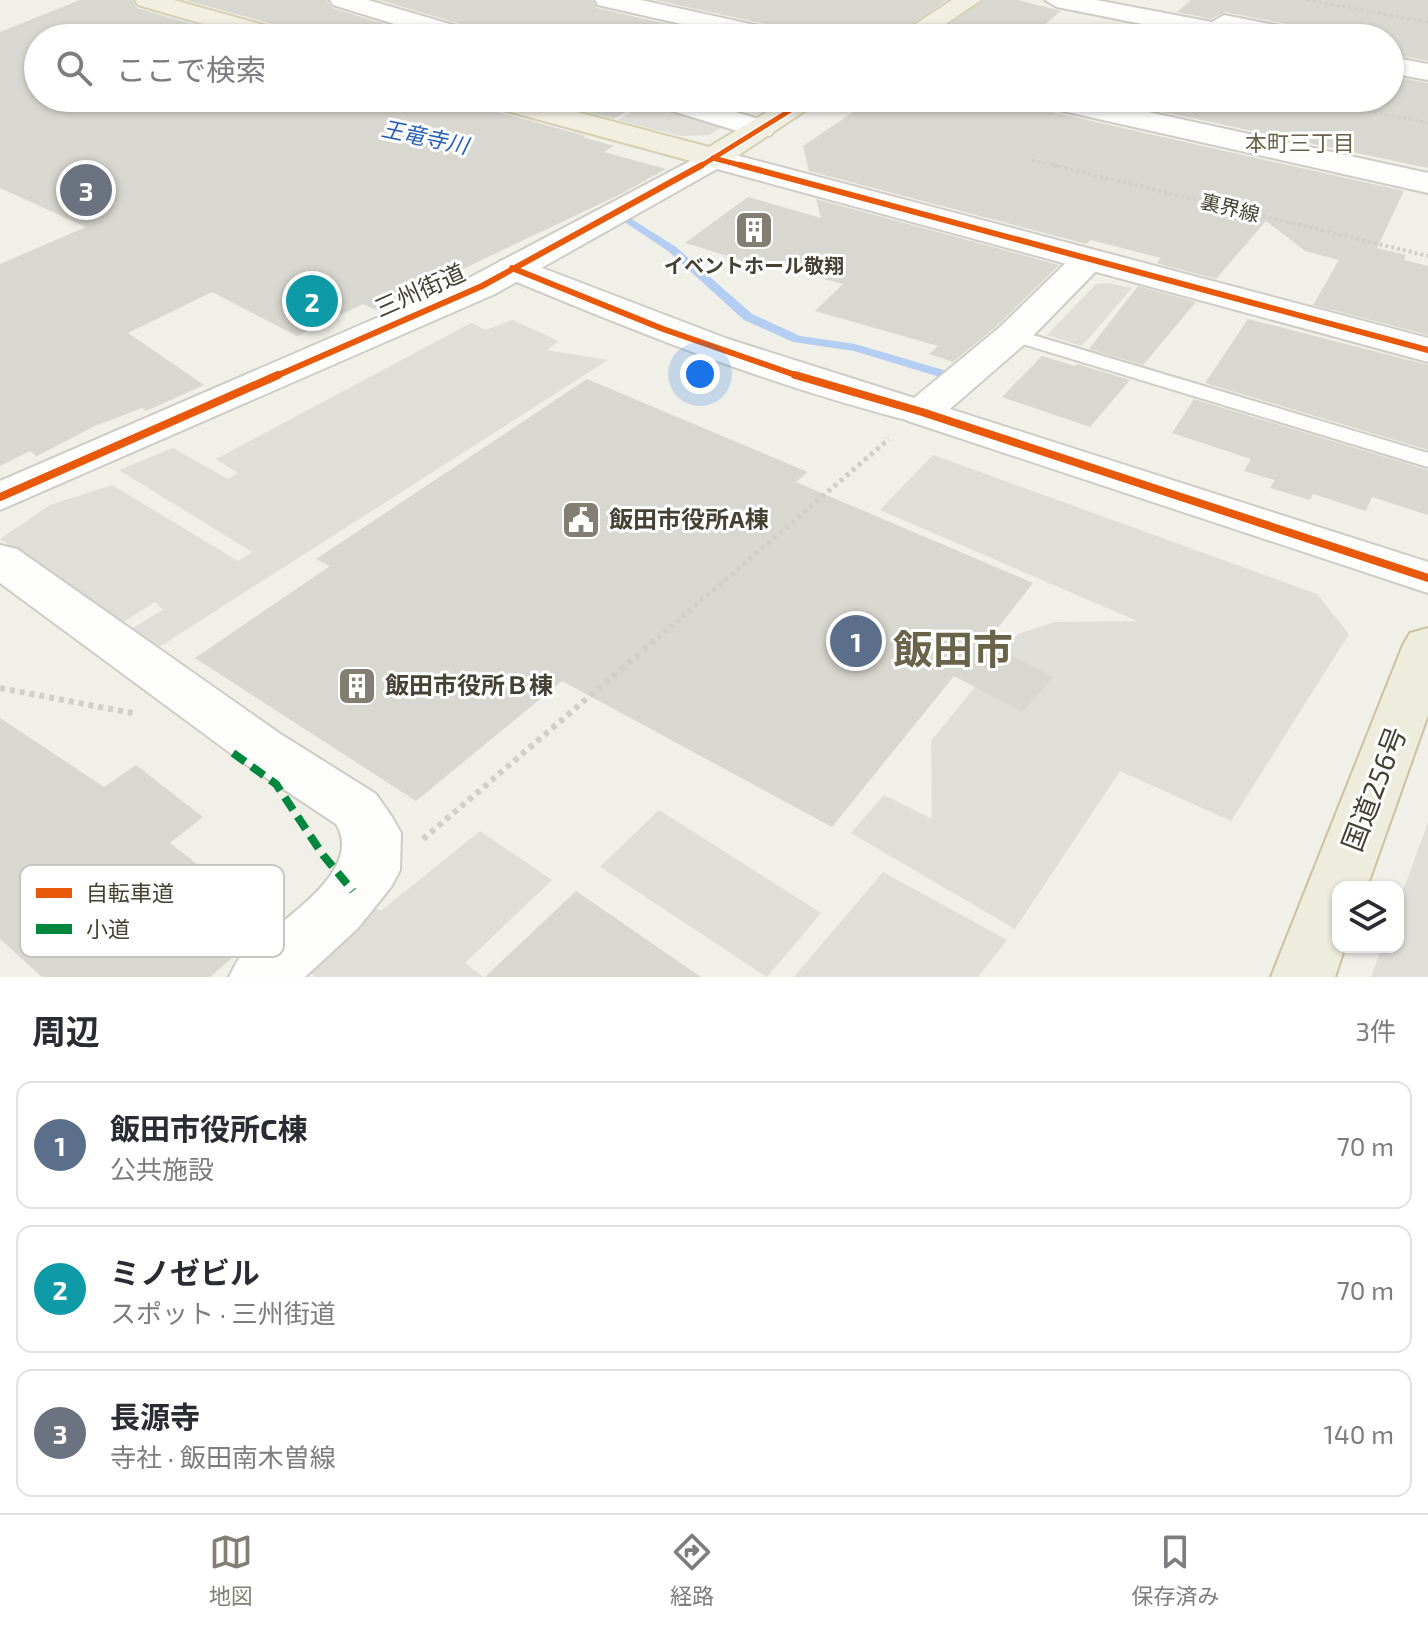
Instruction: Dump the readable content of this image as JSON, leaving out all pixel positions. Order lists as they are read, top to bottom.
{
  "streets": {
    "highway": ["国道256号"],
    "street": ["三州街道"],
    "path": ["裏界線"]
  },
  "districts": ["本町三丁目", "飯田市"],
  "water": ["王竜寺川"],
  "places": {
    "building": ["イベントホール敬翔", "飯田市役所Ｂ棟"],
    "public building": ["飯田市役所A棟"]
  },
  "legend": ["自転車道", "小道"],
  "page": {
    "search": "ここで検索",
    "pins": ["3", "2", "1"],
    "heading": ["周辺", "3件"],
    "list": [
      {
        "mark": "1",
        "name": "飯田市役所C棟",
        "note": "公共施設",
        "value": "70 m"
      },
      {
        "mark": "2",
        "name": "ミノゼビル",
        "note": "スポット · 三州街道",
        "value": "70 m"
      },
      {
        "mark": "3",
        "name": "長源寺",
        "note": "寺社 · 飯田南木曽線",
        "value": "140 m"
      }
    ],
    "nav": ["地図", "経路", "保存済み"]
  }
}
